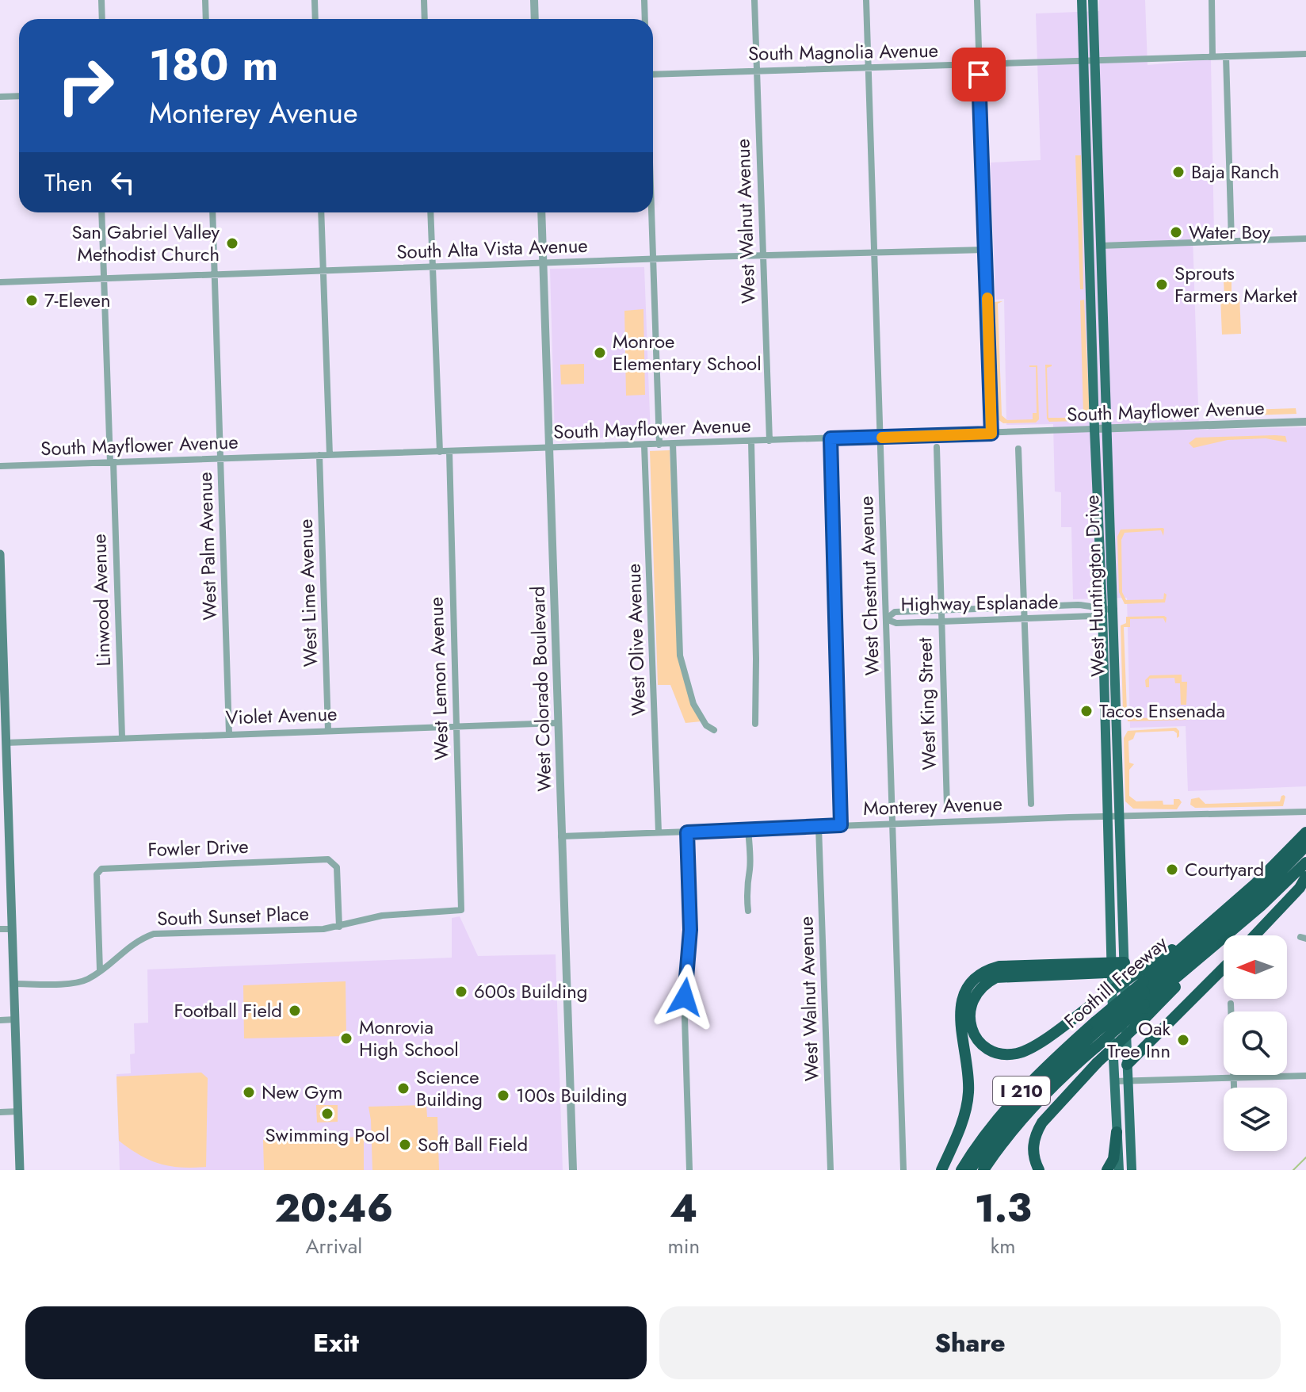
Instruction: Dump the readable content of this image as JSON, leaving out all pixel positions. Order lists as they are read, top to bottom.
{
  "streets": {
    "highway": ["Foothill Freeway", "I 210"],
    "main road": ["West Huntington Drive"],
    "street": [
      "South Magnolia Avenue",
      "West Walnut Avenue",
      "South Alta Vista Avenue",
      "South Mayflower Avenue",
      "West Palm Avenue",
      "West Chestnut Avenue",
      "West Lime Avenue",
      "Linwood Avenue",
      "Highway Esplanade",
      "West Olive Avenue",
      "West Lemon Avenue",
      "West Colorado Boulevard",
      "West King Street",
      "Violet Avenue",
      "Monterey Avenue",
      "Fowler Drive",
      "South Sunset Place"
    ]
  },
  "crossings": [
    ["South Magnolia Avenue", "West Walnut Avenue"],
    ["South Magnolia Avenue", "West Chestnut Avenue"],
    ["South Magnolia Avenue", "West Huntington Drive"],
    ["West Walnut Avenue", "South Alta Vista Avenue"],
    ["West Walnut Avenue", "South Mayflower Avenue"],
    ["West Walnut Avenue", "Monterey Avenue"],
    ["South Alta Vista Avenue", "West Palm Avenue"],
    ["South Alta Vista Avenue", "West Chestnut Avenue"],
    ["South Alta Vista Avenue", "Linwood Avenue"],
    ["South Alta Vista Avenue", "West Colorado Boulevard"],
    ["South Mayflower Avenue", "West Palm Avenue"],
    ["South Mayflower Avenue", "West Chestnut Avenue"],
    ["South Mayflower Avenue", "West Huntington Drive"],
    ["South Mayflower Avenue", "West Lime Avenue"],
    ["South Mayflower Avenue", "Linwood Avenue"],
    ["South Mayflower Avenue", "West Olive Avenue"],
    ["South Mayflower Avenue", "West Lemon Avenue"],
    ["South Mayflower Avenue", "West Colorado Boulevard"],
    ["West Palm Avenue", "Violet Avenue"],
    ["West Chestnut Avenue", "Highway Esplanade"],
    ["West Chestnut Avenue", "Monterey Avenue"],
    ["West Huntington Drive", "Highway Esplanade"],
    ["West Huntington Drive", "Monterey Avenue"],
    ["West Lime Avenue", "Violet Avenue"],
    ["Linwood Avenue", "Violet Avenue"],
    ["Highway Esplanade", "West King Street"],
    ["West Olive Avenue", "Monterey Avenue"],
    ["West Lemon Avenue", "Violet Avenue"],
    ["West Lemon Avenue", "South Sunset Place"],
    ["West Colorado Boulevard", "Violet Avenue"],
    ["West Colorado Boulevard", "Monterey Avenue"],
    ["Fowler Drive", "South Sunset Place"]
  ],
  "places": [
    "Baja Ranch",
    "Water Boy",
    "San Gabriel Valley Methodist Church",
    "Sprouts Farmers Market",
    "7-Eleven",
    "Monroe Elementary School",
    "Tacos Ensenada",
    "Courtyard",
    "600s Building",
    "Football Field",
    "Monrovia High School",
    "Oak Tree Inn",
    "Science Building",
    "New Gym",
    "100s Building",
    "Swimming Pool",
    "Soft Ball Field"
  ],
  "north": "left",
  "page": {
    "turn": ["180 m", "Monterey Avenue"],
    "then": "Then",
    "eta": [
      "20:46",
      "Arrival",
      "4",
      "min",
      "1.3",
      "km"
    ],
    "buttons": ["Exit", "Share"]
  }
}
